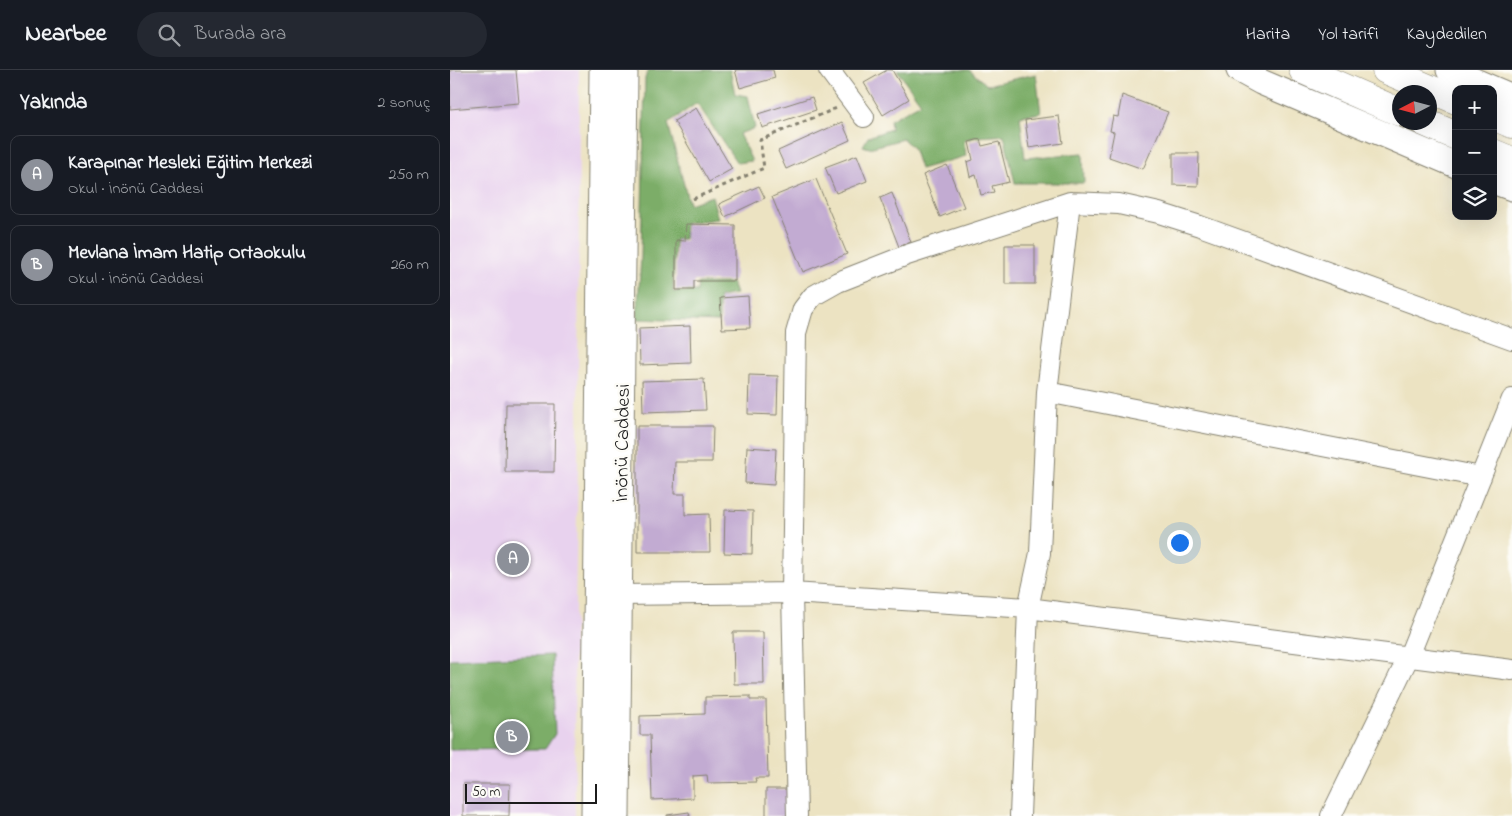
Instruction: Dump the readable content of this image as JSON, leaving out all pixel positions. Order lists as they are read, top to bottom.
{
  "streets": {
    "main road": ["İnönü Caddesi"]
  },
  "scale_bar": "50 m",
  "north": "left",
  "page": {
    "header": "Nearbee",
    "search": "Burada ara",
    "nav": ["Harita", "Yol tarifi", "Kaydedilen"],
    "heading": ["Yakında", "2 sonuç"],
    "map_buttons": ["+", "−"],
    "list": [
      {
        "mark": "A",
        "name": "Karapınar Mesleki Eğitim Merkezi",
        "note": "Okul · İnönü Caddesi",
        "value": "250 m"
      },
      {
        "mark": "B",
        "name": "Mevlana İmam Hatip Ortaokulu",
        "note": "Okul · İnönü Caddesi",
        "value": "260 m"
      }
    ],
    "pins": ["A", "B"],
    "scale": "50 m"
  }
}
